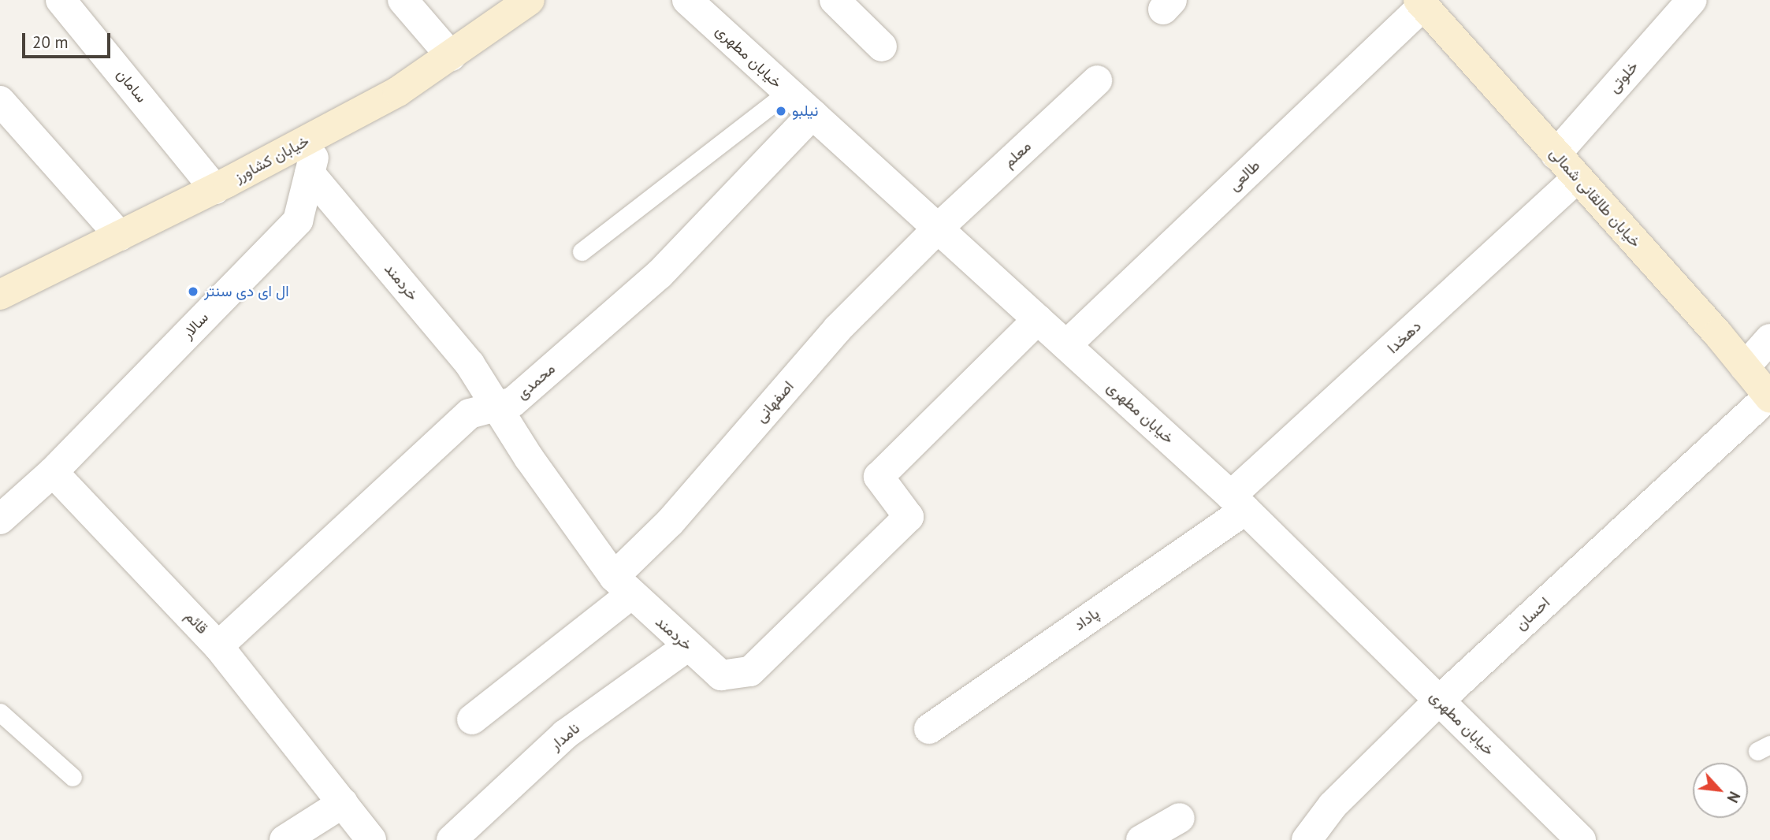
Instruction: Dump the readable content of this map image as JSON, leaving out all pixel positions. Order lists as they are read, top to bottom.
{
  "streets": {
    "main road": ["خیابان کشاورز", "خیابان طالقانی شمالی"],
    "street": [
      "خیابان مطهری",
      "خلوتی",
      "سامان",
      "معلم",
      "طالعی",
      "خردمند",
      "سالار",
      "دهخدا",
      "محمدی",
      "اصفهانی",
      "احسان",
      "پاداد",
      "قائم",
      "نامدار"
    ]
  },
  "crossings": [
    ["خیابان مطهری", "معلم"],
    ["خیابان مطهری", "طالعی"],
    ["خیابان مطهری", "خردمند"],
    ["خیابان مطهری", "دهخدا"],
    ["خیابان مطهری", "محمدی"],
    ["خیابان مطهری", "اصفهانی"],
    ["خیابان مطهری", "احسان"],
    ["خیابان مطهری", "پاداد"],
    ["خلوتی", "خیابان طالقانی شمالی"],
    ["سامان", "خیابان کشاورز"],
    ["معلم", "اصفهانی"],
    ["خیابان کشاورز", "سالار"],
    ["طالعی", "خیابان طالقانی شمالی"],
    ["خیابان طالقانی شمالی", "دهخدا"],
    ["خیابان طالقانی شمالی", "احسان"],
    ["خردمند", "سالار"],
    ["خردمند", "محمدی"],
    ["خردمند", "اصفهانی"],
    ["خردمند", "نامدار"],
    ["سالار", "قائم"],
    ["دهخدا", "پاداد"],
    ["محمدی", "قائم"]
  ],
  "places": ["نیلبو", "ال ای دی سنتر"],
  "scale_bar": "20 m",
  "north": "bottom right"
}
